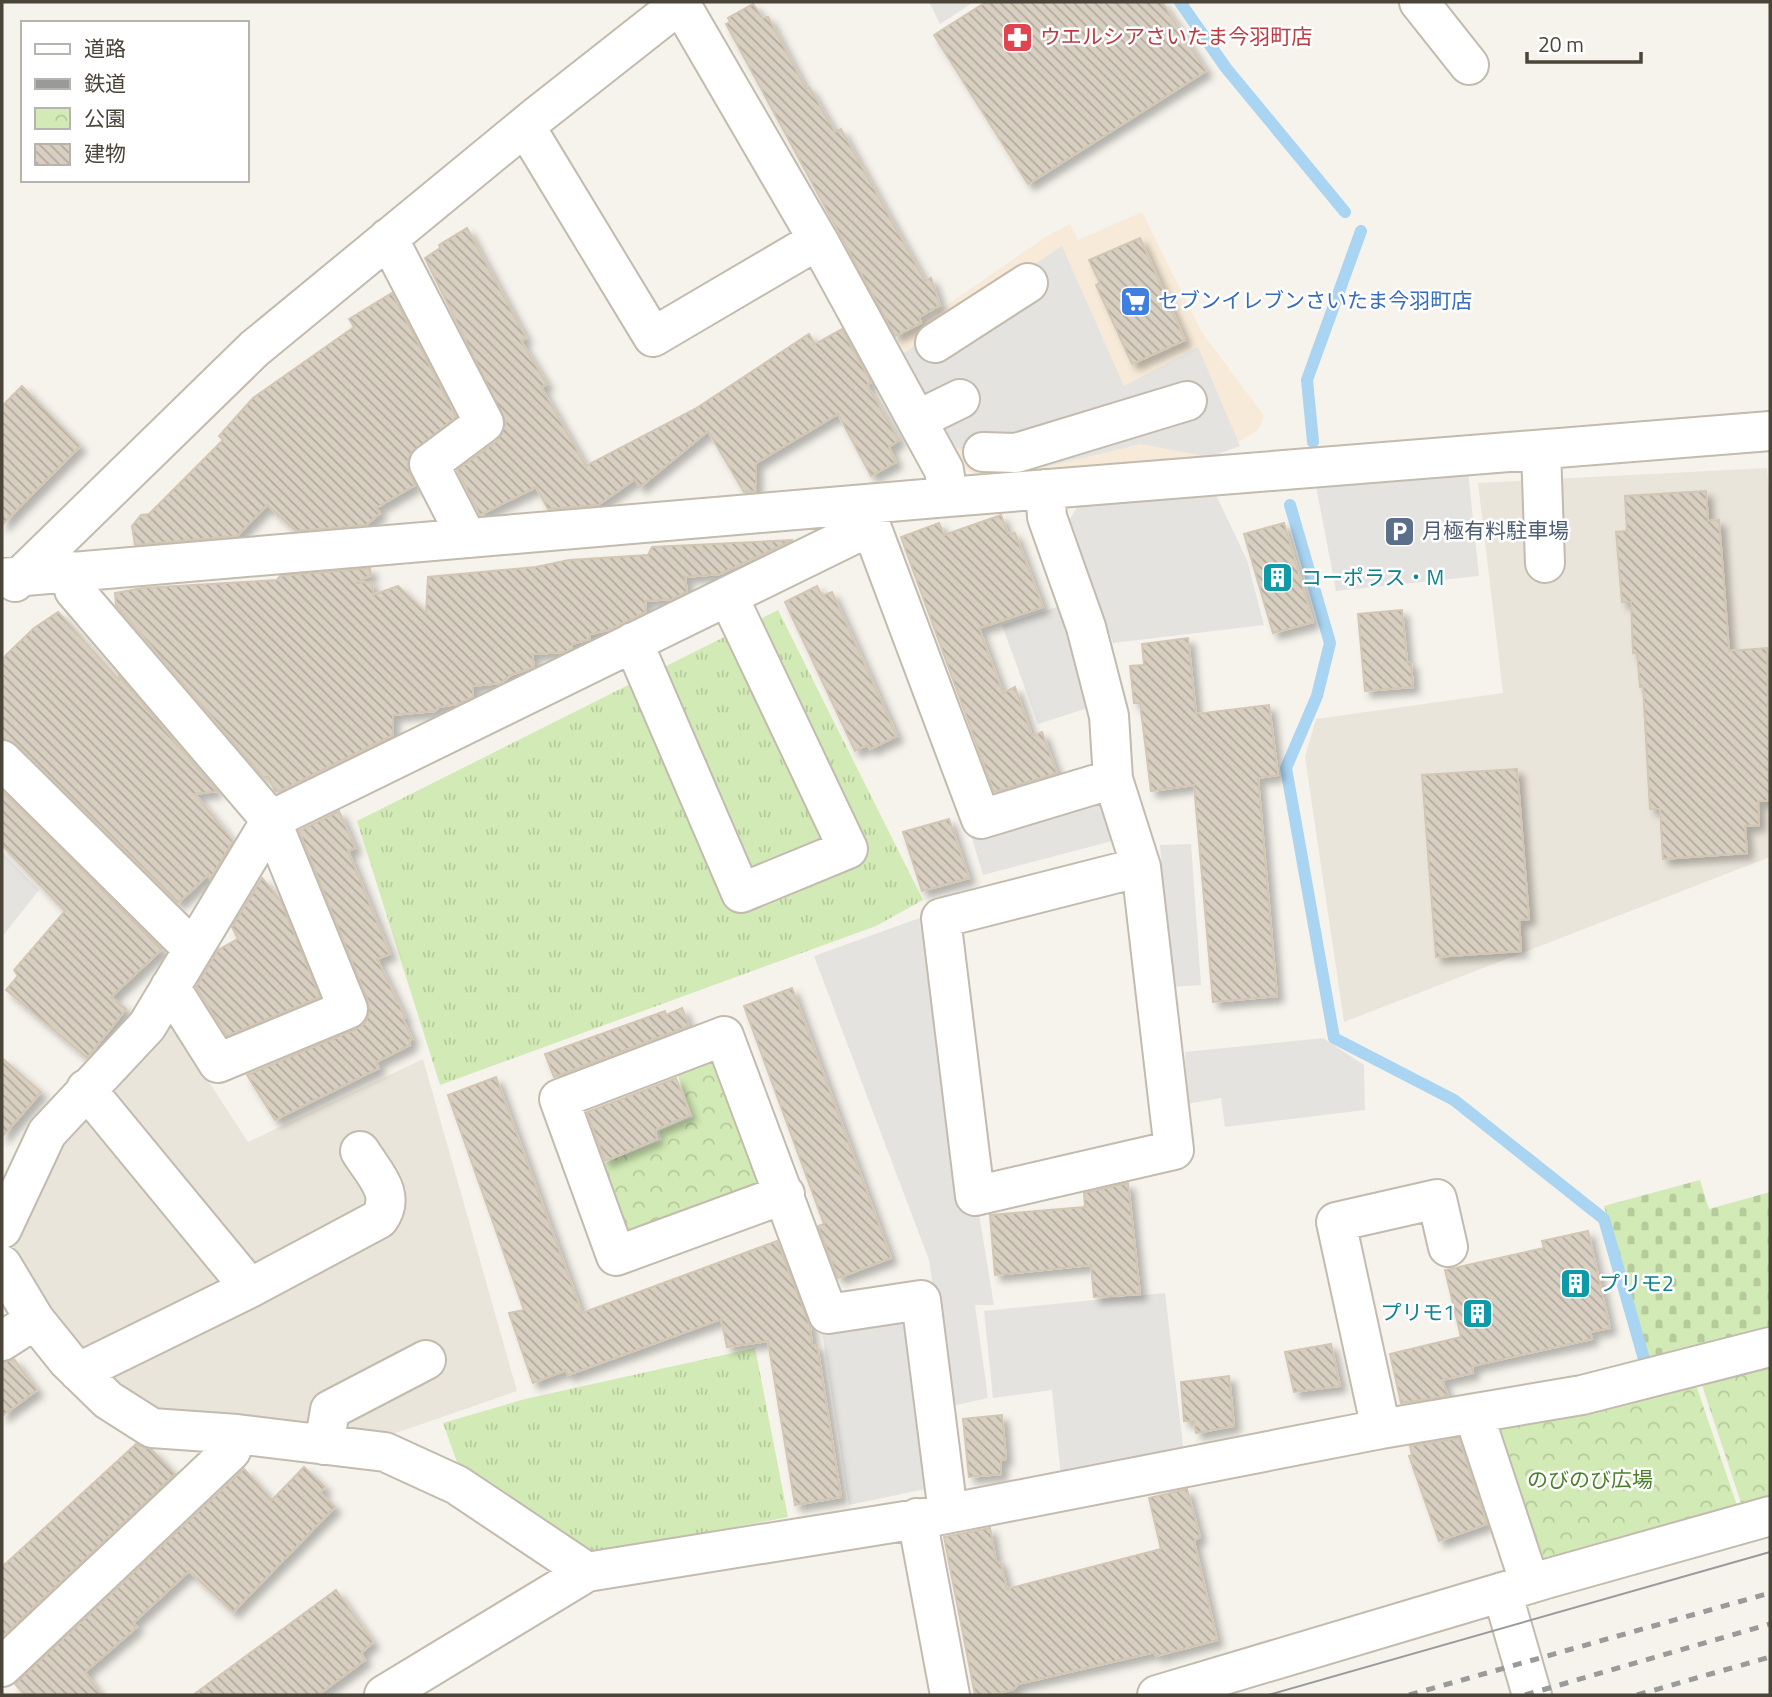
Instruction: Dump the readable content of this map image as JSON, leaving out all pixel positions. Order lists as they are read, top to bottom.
{
  "parks": ["のびのび広場"],
  "places": {
    "pharmacy": ["ウエルシアさいたま今羽町店"],
    "supermarket": ["セブンイレブンさいたま今羽町店"],
    "parking": ["月極有料駐車場"],
    "building": ["コーポラス・M", "プリモ2", "プリモ1"]
  },
  "legend": [
    "道路",
    "鉄道",
    "公園",
    "建物"
  ],
  "scale_bar": "20 m"
}
